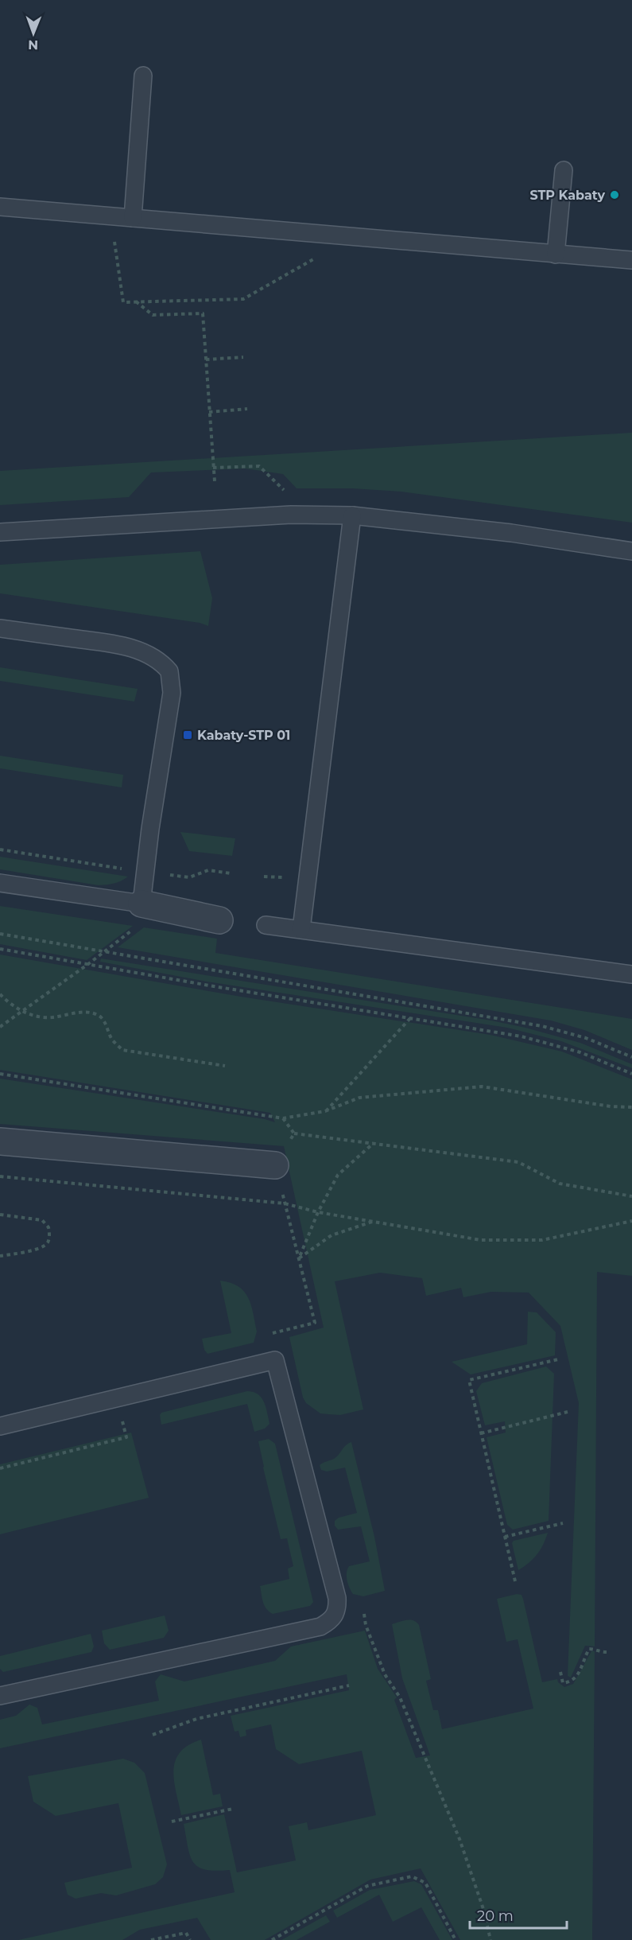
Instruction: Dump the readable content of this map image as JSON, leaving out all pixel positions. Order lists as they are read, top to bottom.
{
  "places": {
    "other": ["STP Kabaty"],
    "transit": ["Kabaty-STP 01"]
  },
  "scale_bar": "20 m",
  "north": "bottom"
}
